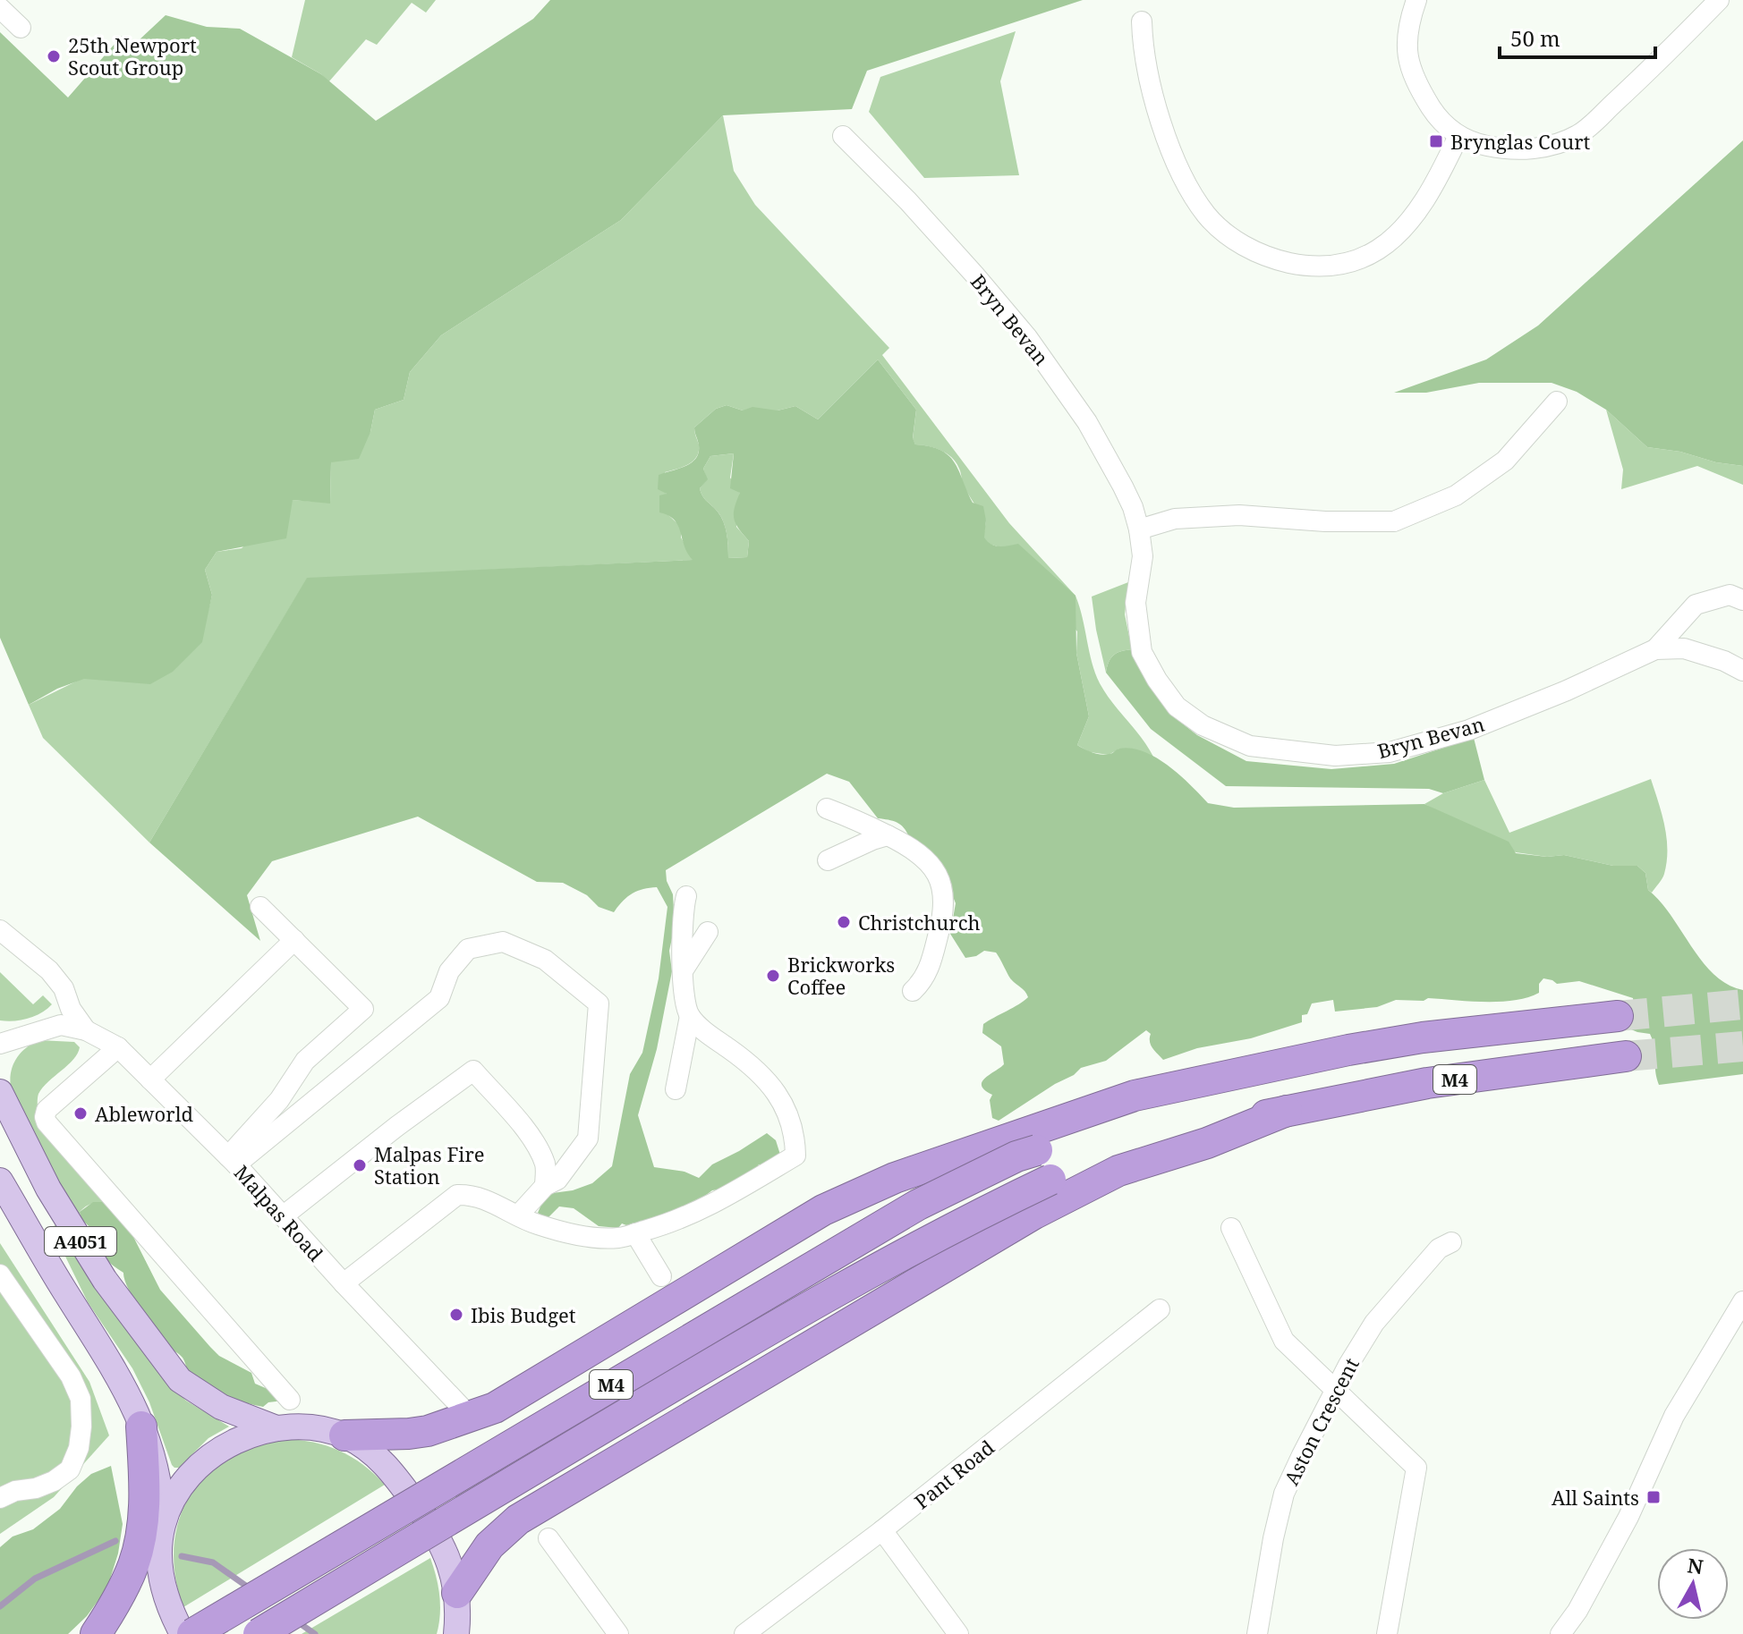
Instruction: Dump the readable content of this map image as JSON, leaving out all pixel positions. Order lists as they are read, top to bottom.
{
  "streets": {
    "highway": ["M4"],
    "main road": ["A4051"],
    "street": [
      "Bryn Bevan",
      "Malpas Road",
      "Aston Crescent",
      "Pant Road"
    ]
  },
  "places": {
    "other": [
      "25th Newport Scout Group",
      "Christchurch",
      "Brickworks Coffee",
      "Ableworld",
      "Malpas Fire Station",
      "Ibis Budget"
    ],
    "transit": ["Brynglas Court", "All Saints"]
  },
  "scale_bar": "50 m",
  "north": "top"
}
